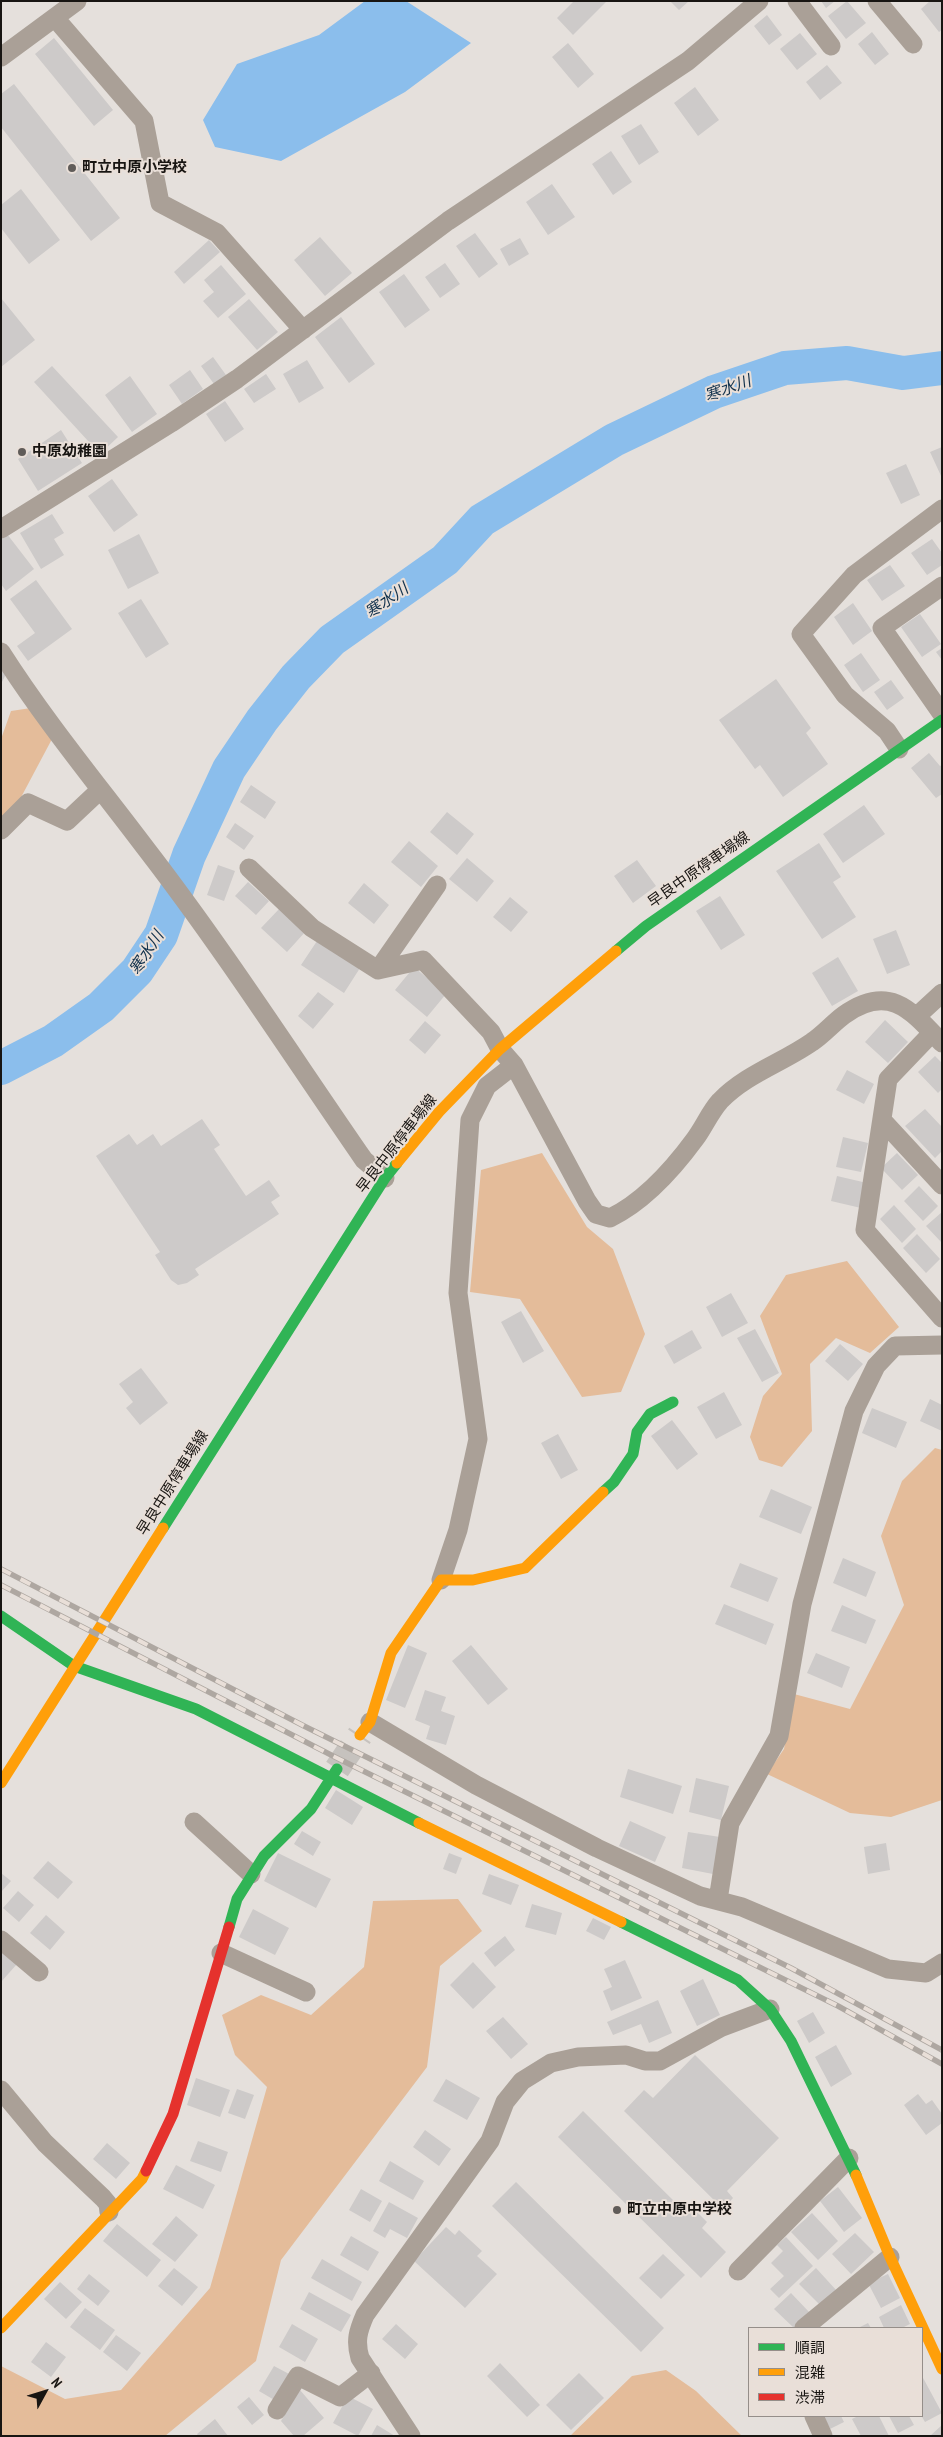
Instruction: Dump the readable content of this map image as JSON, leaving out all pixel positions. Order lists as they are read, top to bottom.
{
  "streets": {
    "street": ["早良中原停車場線"]
  },
  "water": ["寒水川"],
  "places": ["町立中原小学校", "中原幼稚園", "町立中原中学校"],
  "legend": ["順調", "混雑", "渋滞"],
  "north": "top right"
}
